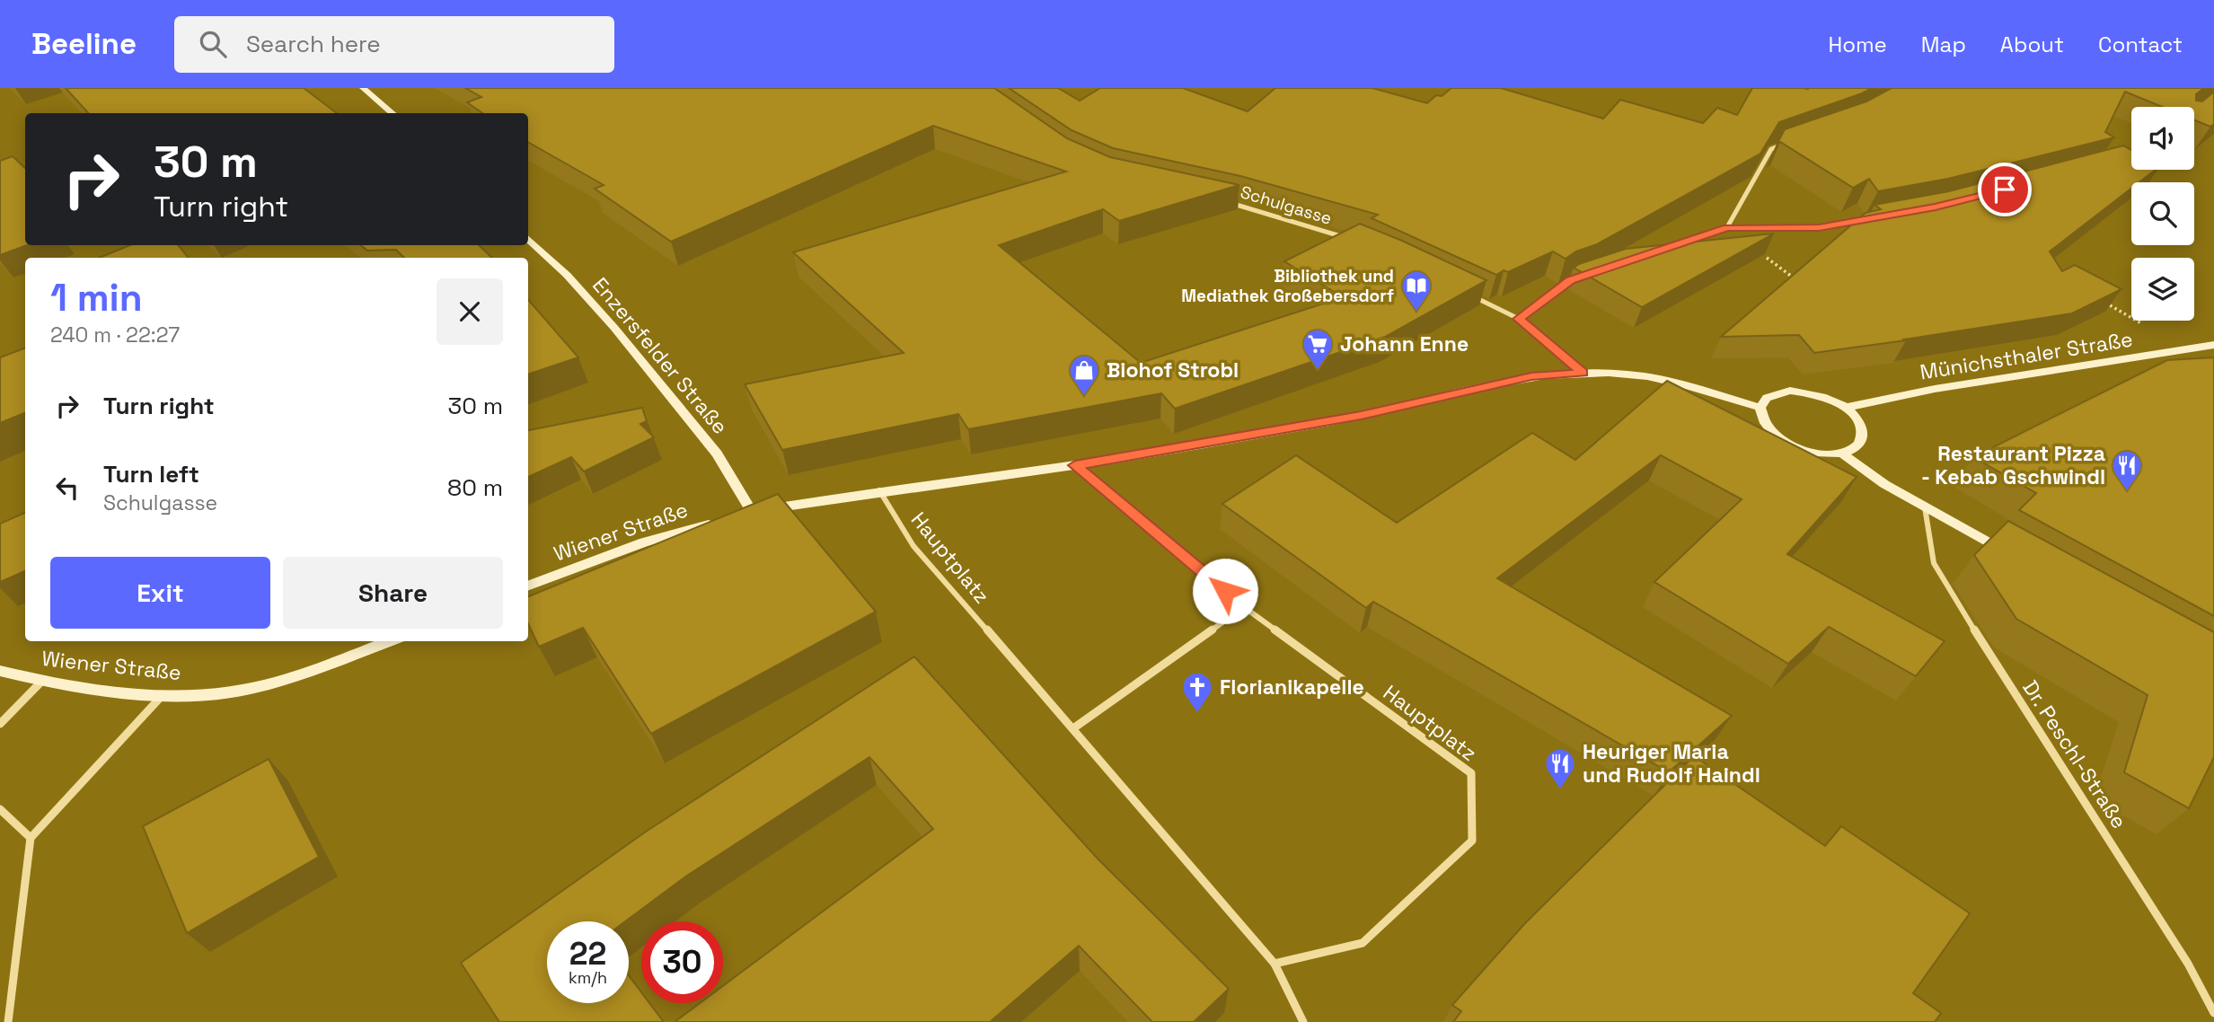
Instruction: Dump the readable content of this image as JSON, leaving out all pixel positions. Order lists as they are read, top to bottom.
{
  "streets": {
    "street": [
      "Schulgasse",
      "Enzersfelder Straße",
      "Münichsthaler Straße",
      "Wiener Straße",
      "Hauptplatz",
      "Dr. Peschl-Straße"
    ]
  },
  "crossings": [
    ["Enzersfelder Straße", "Wiener Straße"],
    ["Wiener Straße", "Hauptplatz"]
  ],
  "places": {
    "library": ["Bibliothek und Mediathek Großebersdorf"],
    "supermarket": ["Johann Enne"],
    "shop": ["Biohof Strobl"],
    "restaurant": ["Restaurant Pizza - Kebab Gschwindl", "Heuriger Maria und Rudolf Haindl"],
    "church": ["Florianikapelle"]
  },
  "page": {
    "header": "Beeline",
    "search": "Search here",
    "nav": [
      "Home",
      "Map",
      "About",
      "Contact"
    ],
    "turn": ["30 m", "Turn right"],
    "heading": ["1 min", "240 m · 22:27"],
    "list": [
      {
        "name": "Turn right",
        "value": "30 m"
      },
      {
        "name": "Turn left",
        "note": "Schulgasse",
        "value": "80 m"
      }
    ],
    "buttons": ["Exit", "Share"],
    "speed": "22 km/h",
    "limit": "30"
  }
}
